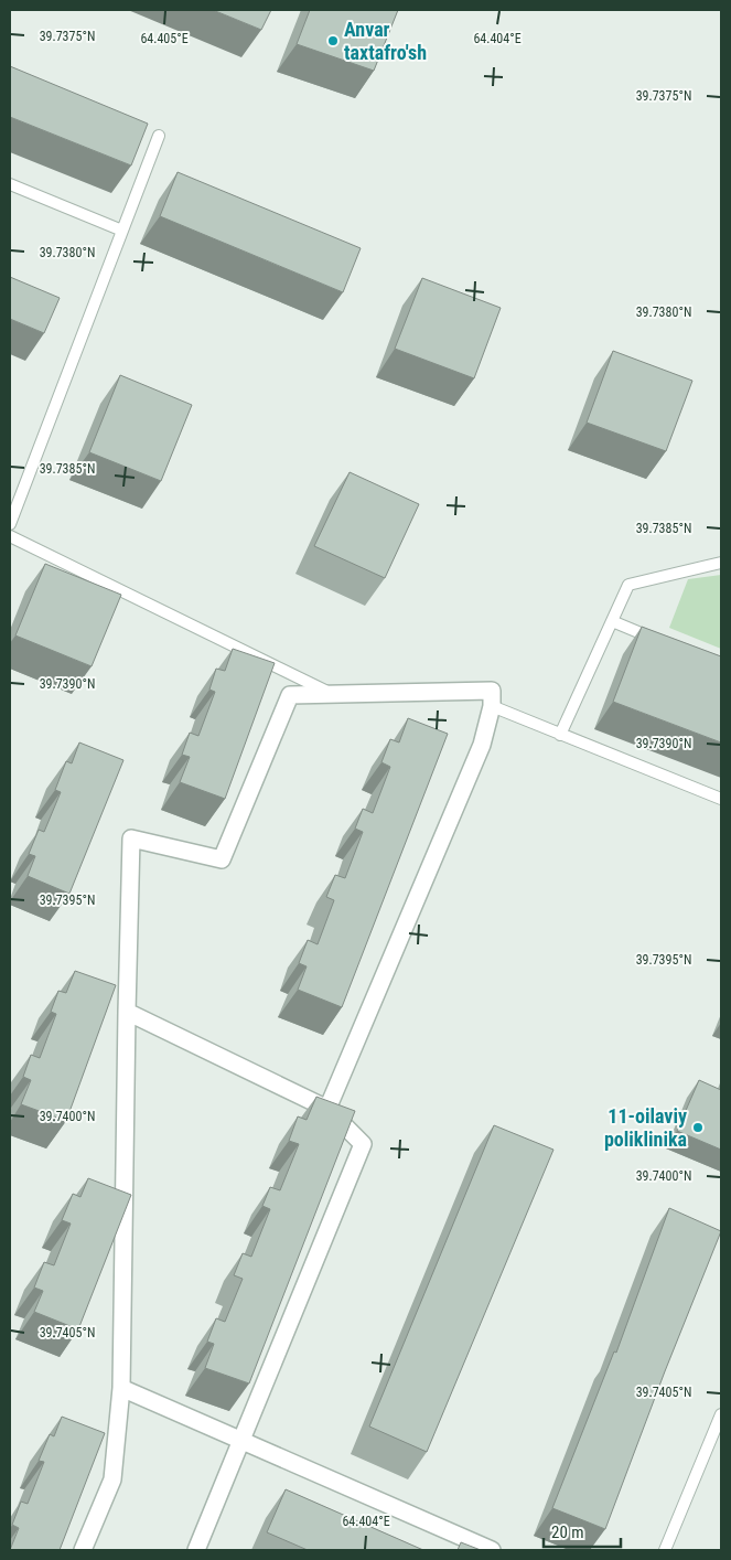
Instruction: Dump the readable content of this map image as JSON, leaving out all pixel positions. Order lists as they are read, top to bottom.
{
  "places": ["Anvar taxtafro'sh", "11-oilaviy poliklinika"],
  "scale_bar": "20 m",
  "coordinates": [
    "39.7375°N",
    "64.405°E",
    "64.404°E",
    "39.7380°N",
    "39.7385°N",
    "39.7390°N",
    "39.7395°N",
    "39.7400°N",
    "39.7405°N"
  ]
}
